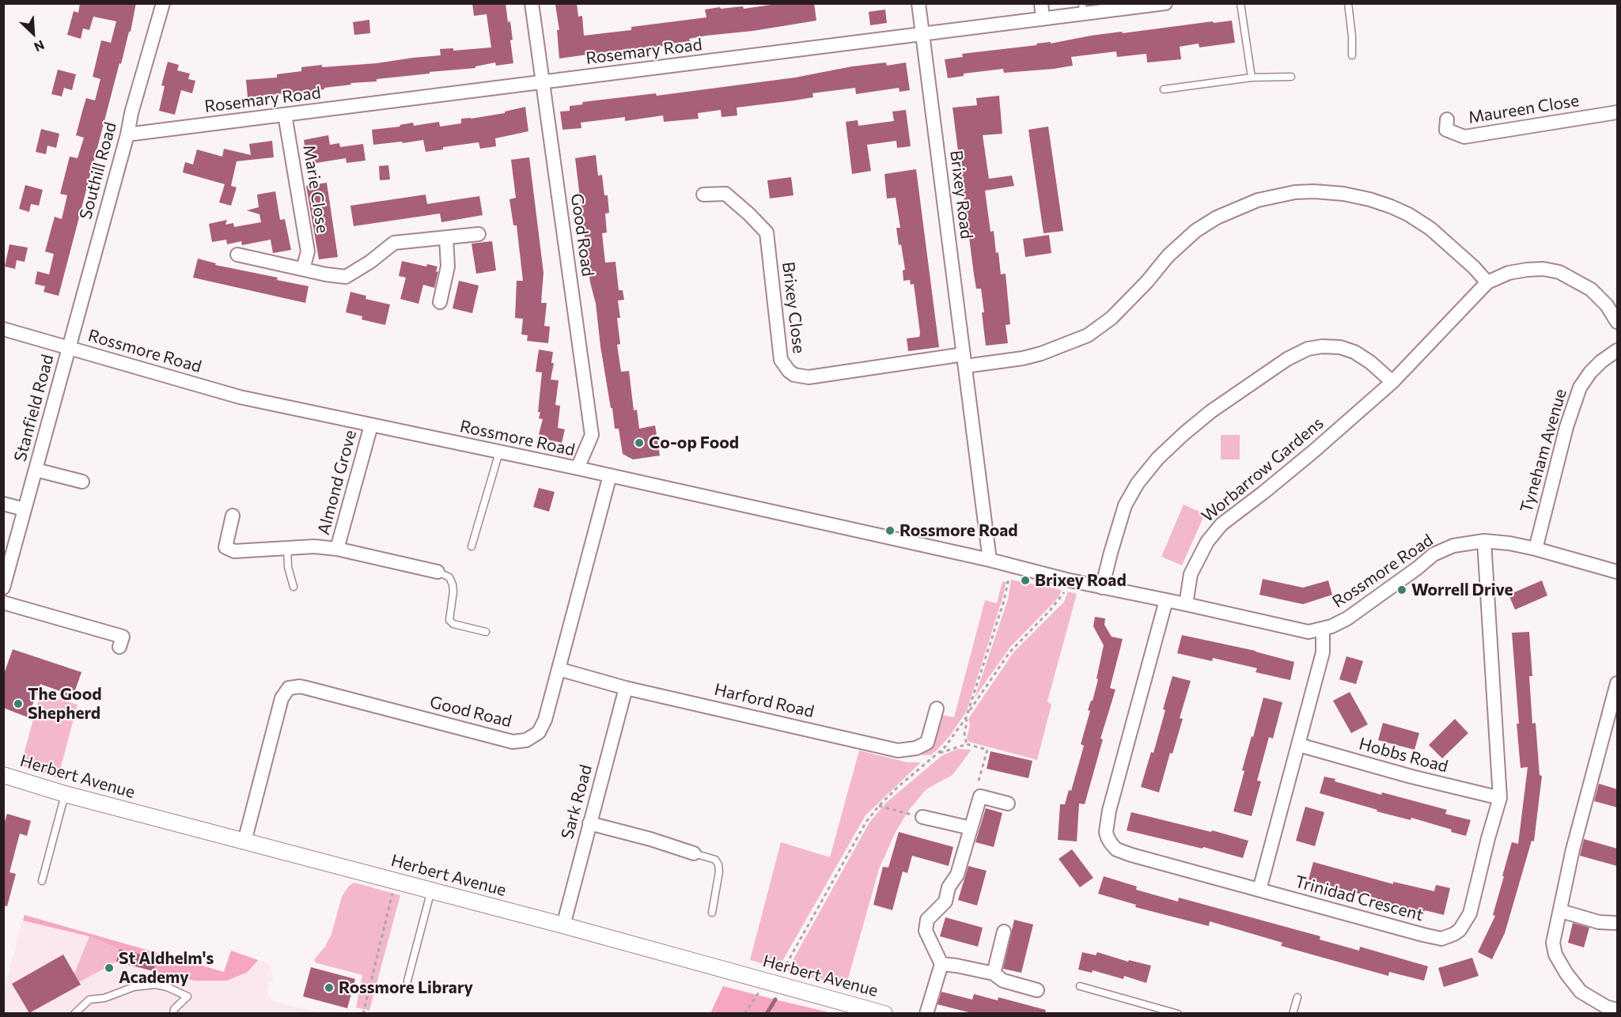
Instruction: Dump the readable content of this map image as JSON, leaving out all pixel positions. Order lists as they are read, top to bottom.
{
  "streets": {
    "street": [
      "Rosemary Road",
      "Maureen Close",
      "Southill Road",
      "Marie Close",
      "Brixey Road",
      "Good Road",
      "Brixey Close",
      "Rossmore Road",
      "Stanfield Road",
      "Tyneham Avenue",
      "Worbarrow Gardens",
      "Almond Grove",
      "Harford Road",
      "Hobbs Road",
      "Herbert Avenue",
      "Sark Road",
      "Trinidad Crescent"
    ]
  },
  "crossings": [
    ["Rosemary Road", "Southill Road"],
    ["Rosemary Road", "Marie Close"],
    ["Rosemary Road", "Brixey Road"],
    ["Rosemary Road", "Good Road"],
    ["Southill Road", "Rossmore Road"],
    ["Southill Road", "Stanfield Road"],
    ["Brixey Road", "Brixey Close"],
    ["Brixey Road", "Rossmore Road"],
    ["Good Road", "Rossmore Road"],
    ["Good Road", "Harford Road"],
    ["Good Road", "Herbert Avenue"],
    ["Brixey Close", "Worbarrow Gardens"],
    ["Rossmore Road", "Stanfield Road"],
    ["Rossmore Road", "Tyneham Avenue"],
    ["Rossmore Road", "Worbarrow Gardens"],
    ["Rossmore Road", "Almond Grove"],
    ["Rossmore Road", "Trinidad Crescent"],
    ["Harford Road", "Sark Road"],
    ["Hobbs Road", "Trinidad Crescent"],
    ["Herbert Avenue", "Sark Road"]
  ],
  "places": [
    "Co-op Food",
    "Rossmore Road",
    "Brixey Road",
    "Worrell Drive",
    "The Good Shepherd",
    "St Aldhelm's Academy",
    "Rossmore Library"
  ],
  "north": "bottom right"
}
